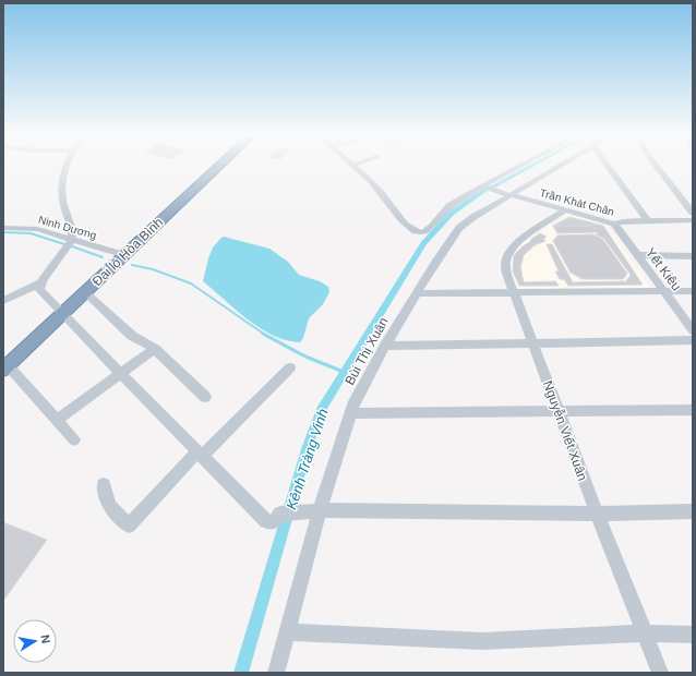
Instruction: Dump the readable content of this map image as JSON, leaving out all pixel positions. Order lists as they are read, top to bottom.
{
  "streets": {
    "highway": ["Đại lộ Hòa Bình"],
    "street": [
      "Trần Khát Chân",
      "Ninh Dương",
      "Yết Kiêu",
      "Bùi Thị Xuân",
      "Nguyễn Viết Xuân"
    ]
  },
  "crossings": [
    ["Trần Khát Chân", "Yết Kiêu"],
    ["Trần Khát Chân", "Bùi Thị Xuân"],
    ["Trần Khát Chân", "Nguyễn Viết Xuân"],
    ["Ninh Dương", "Đại lộ Hòa Bình"]
  ],
  "water": ["Kênh Tràng Vinh"],
  "north": "right"
}
